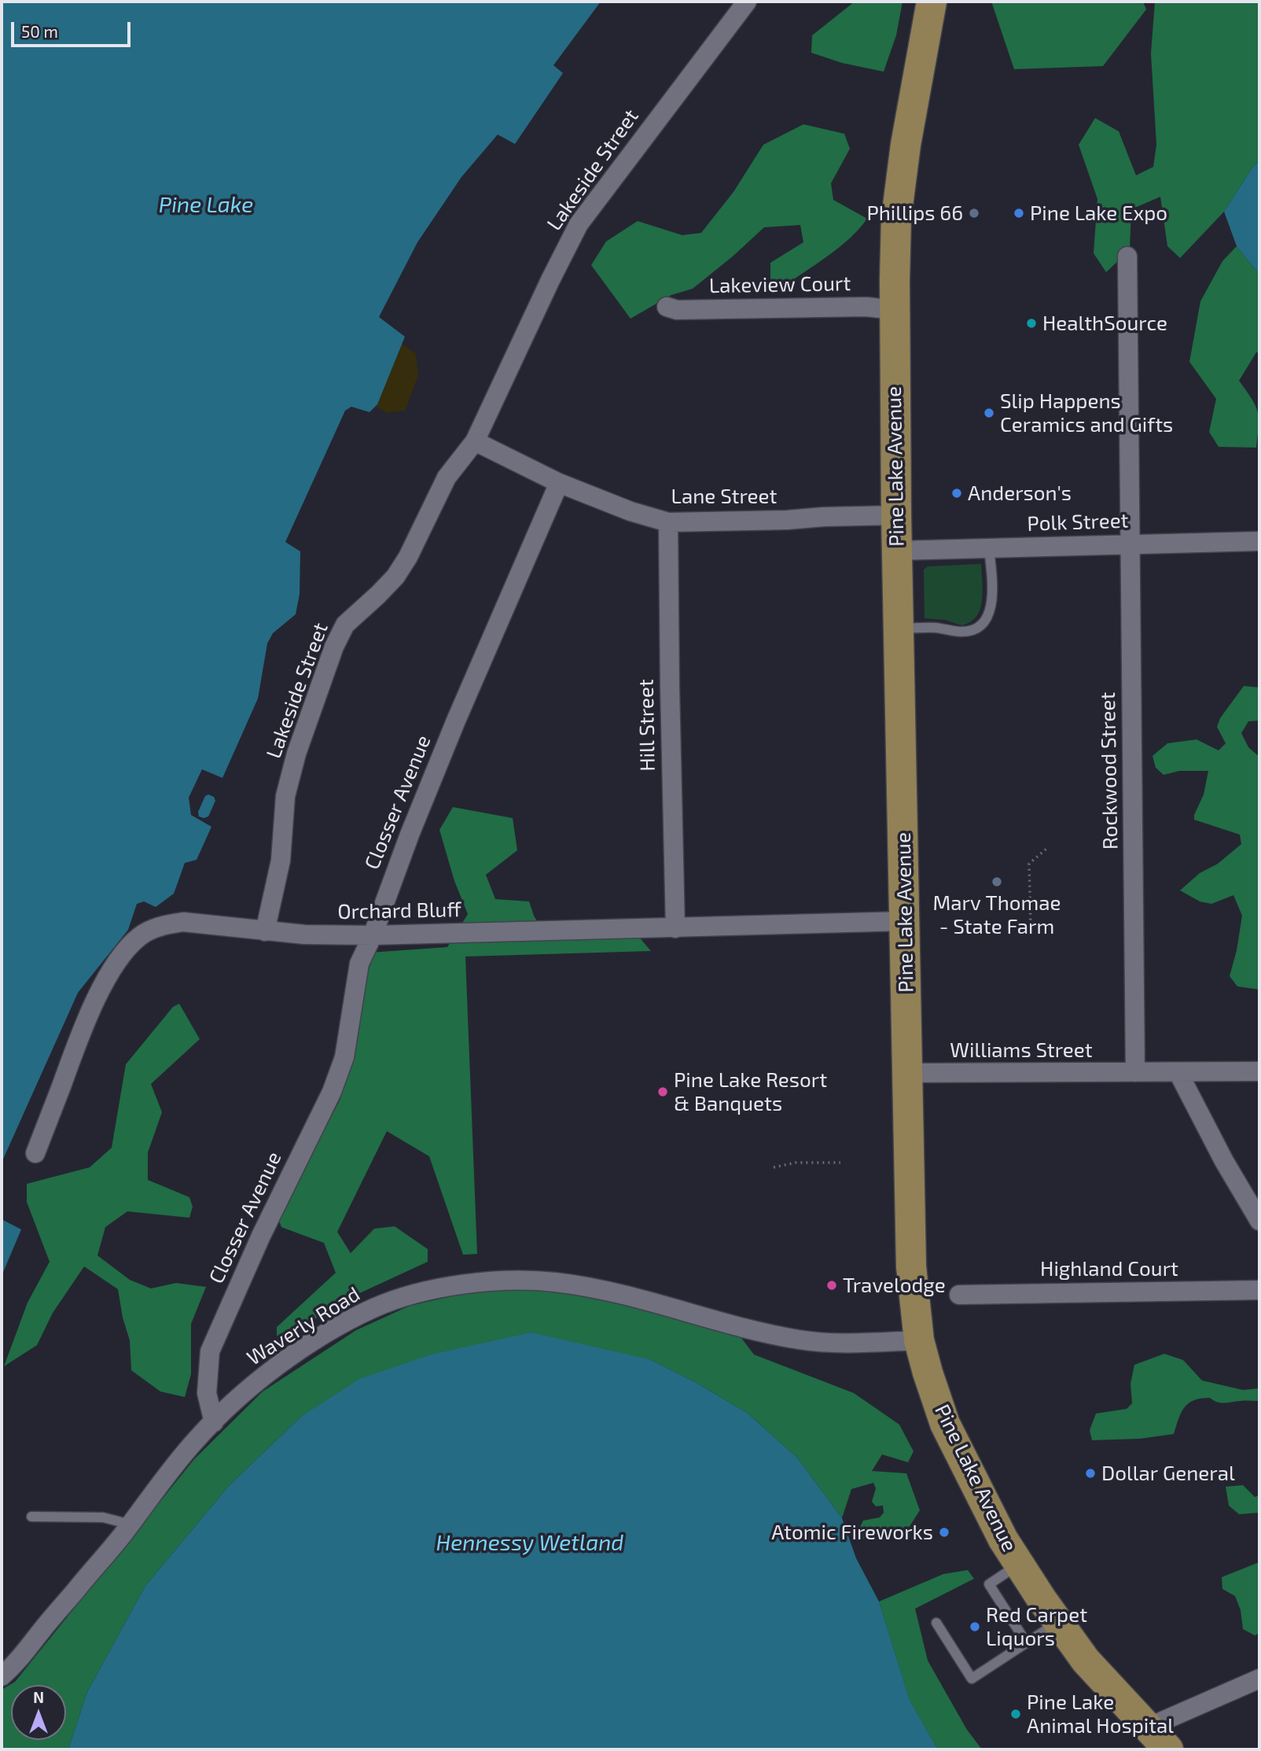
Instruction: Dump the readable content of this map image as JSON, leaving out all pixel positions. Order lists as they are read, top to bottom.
{
  "streets": {
    "main road": ["Pine Lake Avenue"],
    "street": [
      "Lakeside Street",
      "Lakeview Court",
      "Lane Street",
      "Polk Street",
      "Hill Street",
      "Rockwood Street",
      "Closser Avenue",
      "Orchard Bluff",
      "Williams Street",
      "Highland Court",
      "Waverly Road"
    ]
  },
  "crossings": [
    ["Lakeside Street", "Orchard Bluff"],
    ["Lakeview Court", "Pine Lake Avenue"],
    ["Pine Lake Avenue", "Lane Street"],
    ["Pine Lake Avenue", "Polk Street"],
    ["Pine Lake Avenue", "Orchard Bluff"],
    ["Pine Lake Avenue", "Williams Street"],
    ["Pine Lake Avenue", "Waverly Road"],
    ["Lane Street", "Hill Street"],
    ["Lane Street", "Closser Avenue"],
    ["Polk Street", "Rockwood Street"],
    ["Hill Street", "Orchard Bluff"],
    ["Rockwood Street", "Williams Street"],
    ["Closser Avenue", "Orchard Bluff"],
    ["Closser Avenue", "Waverly Road"]
  ],
  "water": ["Pine Lake", "Hennessy Wetland"],
  "places": [
    "Phillips 66",
    "Pine Lake Expo",
    "HealthSource",
    "Slip Happens Ceramics and Gifts",
    "Anderson's",
    "Marv Thomae - State Farm",
    "Pine Lake Resort & Banquets",
    "Travelodge",
    "Dollar General",
    "Atomic Fireworks",
    "Red Carpet Liquors",
    "Pine Lake Animal Hospital"
  ],
  "scale_bar": "50 m",
  "north": "top"
}
